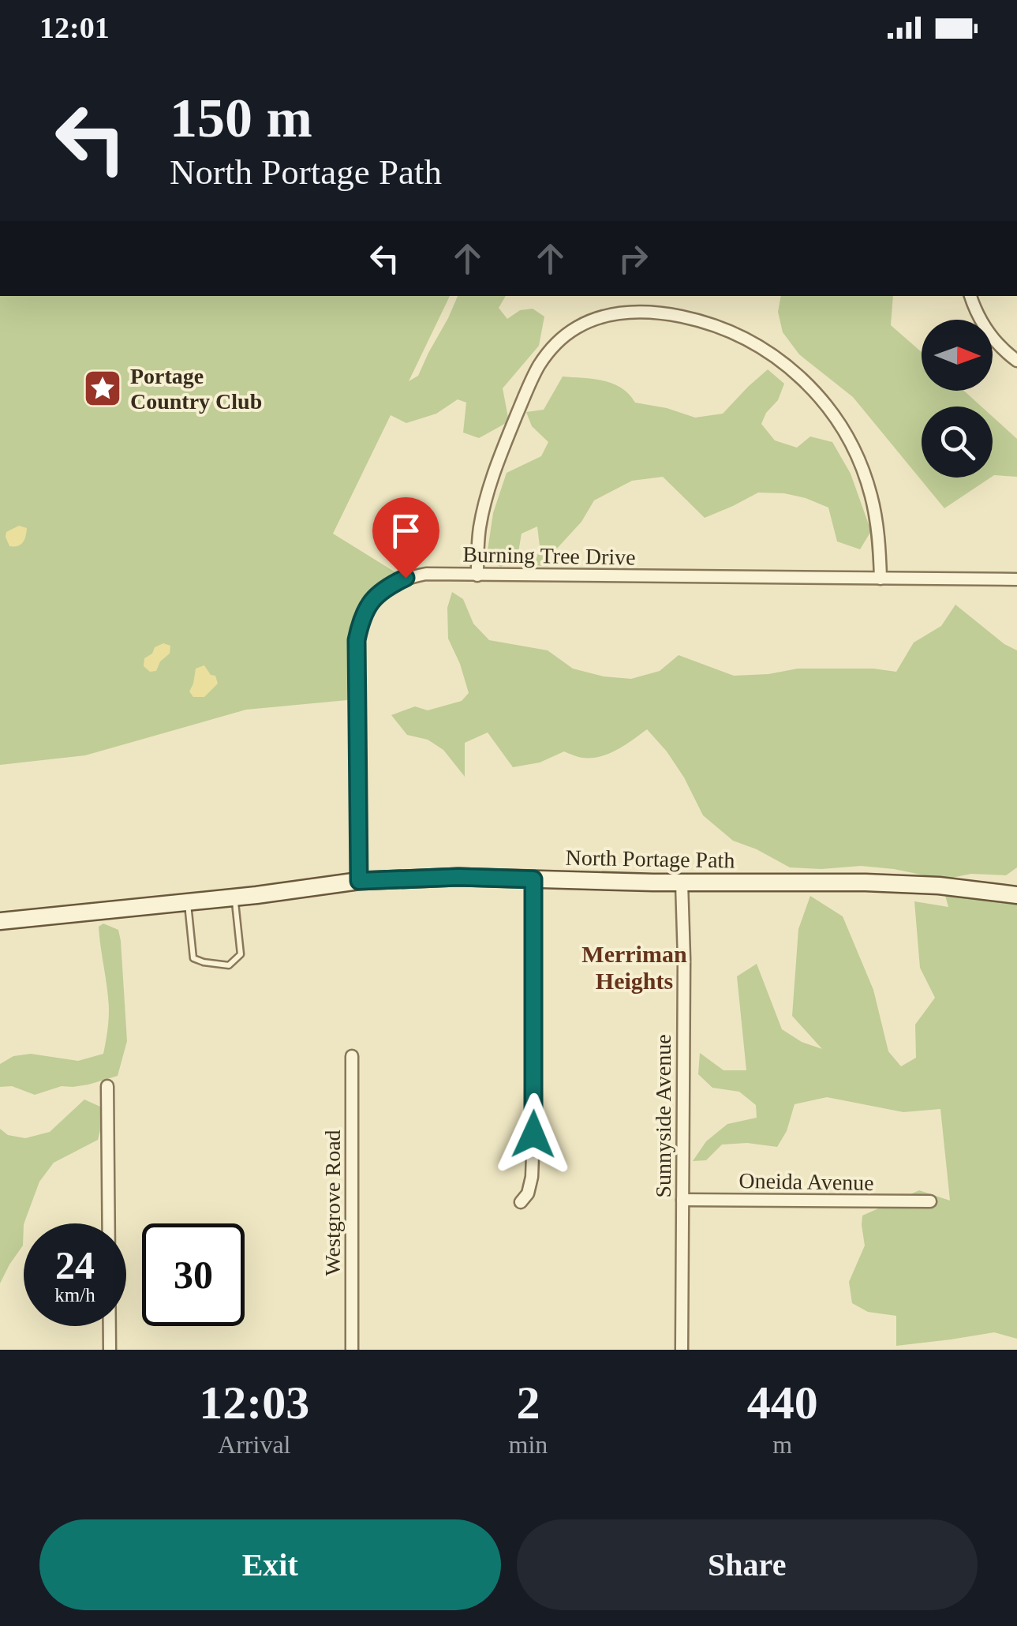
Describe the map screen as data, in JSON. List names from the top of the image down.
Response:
{
  "streets": {
    "main road": ["North Portage Path"],
    "street": [
      "Burning Tree Drive",
      "Sunnyside Avenue",
      "Oneida Avenue",
      "Westgrove Road"
    ]
  },
  "crossings": [
    ["Burning Tree Drive", "North Portage Path"],
    ["North Portage Path", "Sunnyside Avenue"],
    ["Sunnyside Avenue", "Oneida Avenue"]
  ],
  "districts": ["Merriman Heights"],
  "places": {
    "place": ["Portage Country Club"]
  },
  "north": "right",
  "page": {
    "status": "12:01",
    "turn": ["150 m", "North Portage Path"],
    "speed": "24 km/h",
    "limit": "30",
    "eta": [
      "12:03",
      "Arrival",
      "2",
      "min",
      "440",
      "m"
    ],
    "buttons": ["Exit", "Share"]
  }
}
